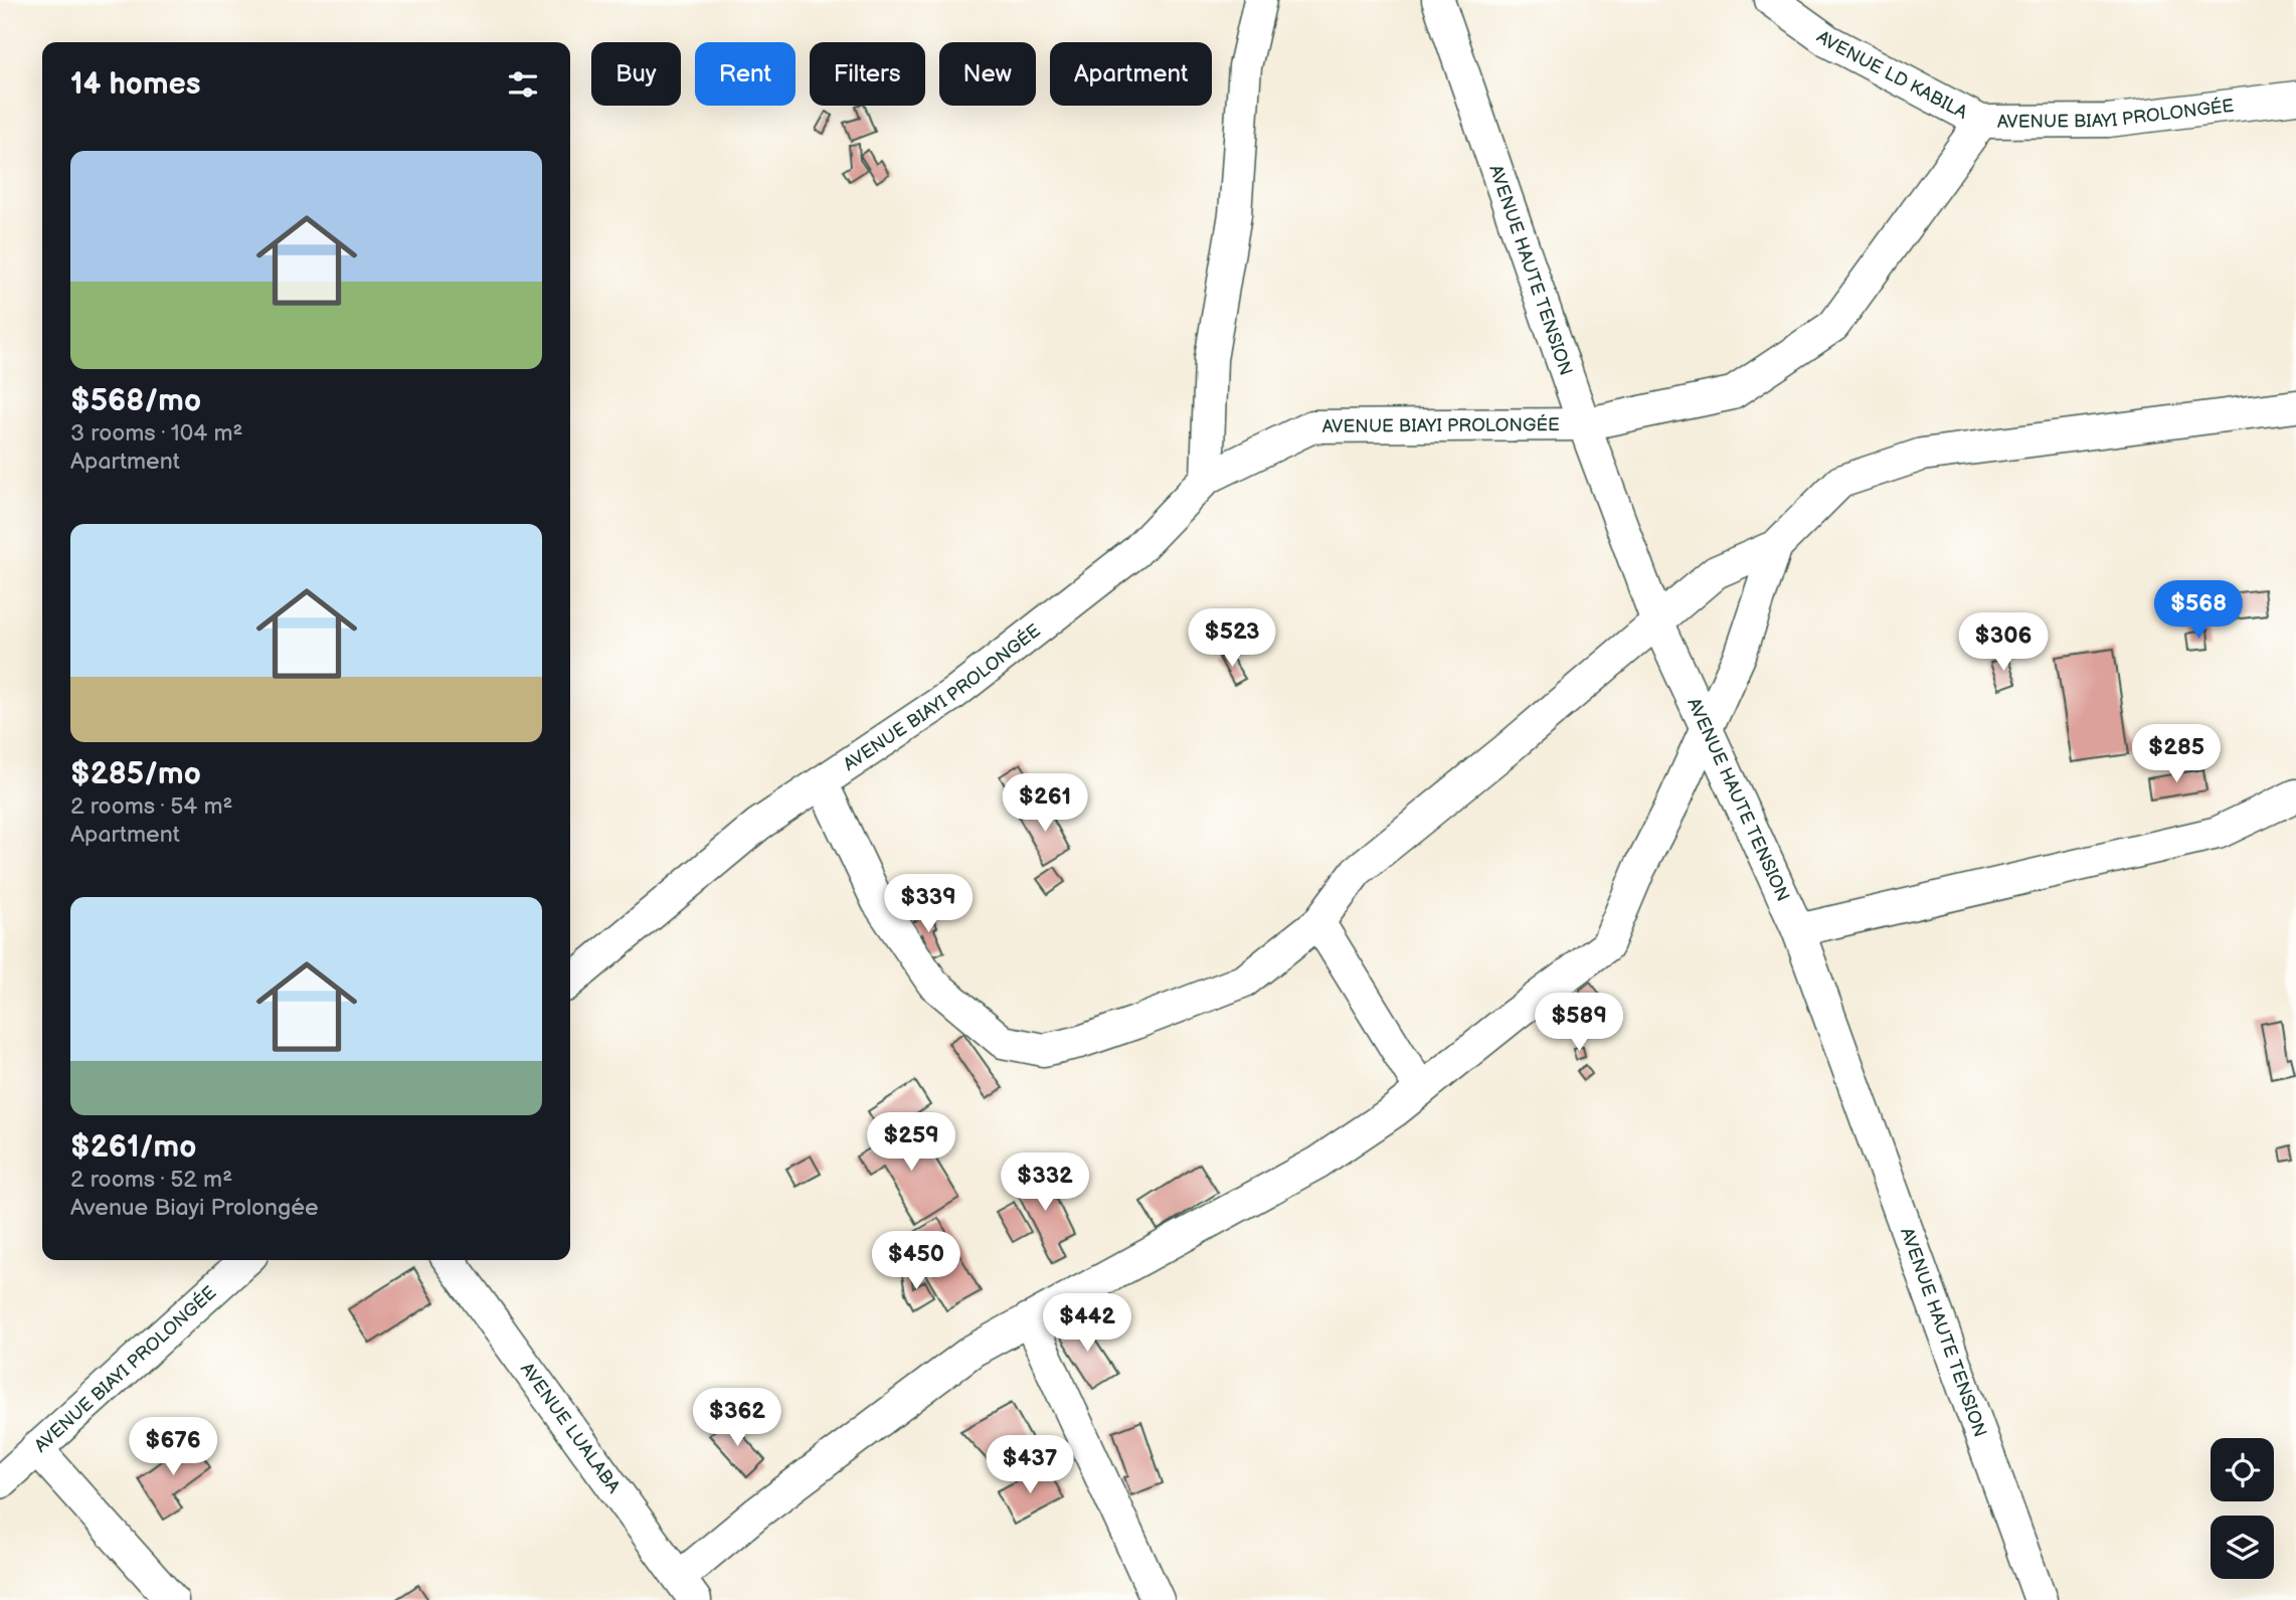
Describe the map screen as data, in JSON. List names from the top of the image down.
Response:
{
  "streets": {
    "street": [
      "AVENUE LD KABILA",
      "AVENUE BIAYI PROLONGÉE",
      "AVENUE HAUTE TENSION",
      "AVENUE LUALABA"
    ]
  },
  "crossings": [
    ["AVENUE LD KABILA", "AVENUE BIAYI PROLONGÉE"],
    ["AVENUE BIAYI PROLONGÉE", "AVENUE HAUTE TENSION"]
  ],
  "page": {
    "chip": [
      "Buy",
      "Rent",
      "Filters",
      "New",
      "Apartment"
    ],
    "heading": "14 homes",
    "list": [
      {
        "name": "$568/mo",
        "note": "3 rooms · 104 m² · Apartment"
      },
      {
        "name": "$285/mo",
        "note": "2 rooms · 54 m² · Apartment"
      },
      {
        "name": "$261/mo",
        "note": "2 rooms · 52 m² · Avenue Biayi Prolongée"
      }
    ],
    "price": [
      "$568",
      "$523",
      "$306",
      "$285",
      "$261",
      "$339",
      "$589",
      "$259",
      "$332",
      "$450",
      "$442",
      "$362",
      "$676",
      "$437"
    ]
  }
}
